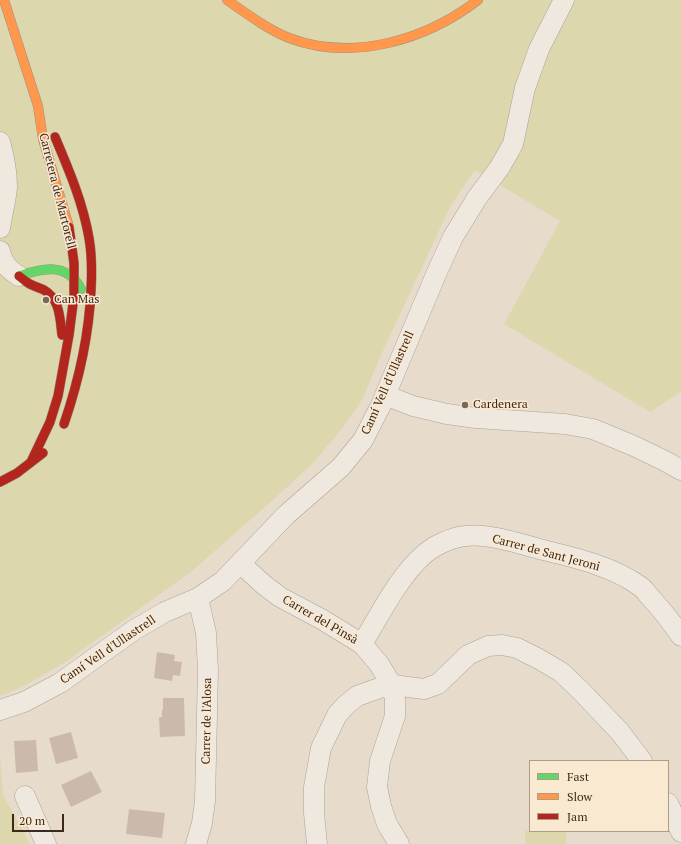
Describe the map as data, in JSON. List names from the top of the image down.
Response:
{
  "streets": {
    "main road": ["Carretera de Martorell"],
    "street": [
      "Camí Vell d'Ullastrell",
      "Carrer de Sant Jeroni",
      "Carrer del Pinsà",
      "Carrer de l'Alosa"
    ]
  },
  "crossings": [
    ["Camí Vell d'Ullastrell", "Carrer del Pinsà"],
    ["Camí Vell d'Ullastrell", "Carrer de l'Alosa"],
    ["Carrer de Sant Jeroni", "Carrer del Pinsà"]
  ],
  "places": ["Can Mas", "Cardenera"],
  "legend": ["Fast", "Slow", "Jam"],
  "scale_bar": "20 m"
}
